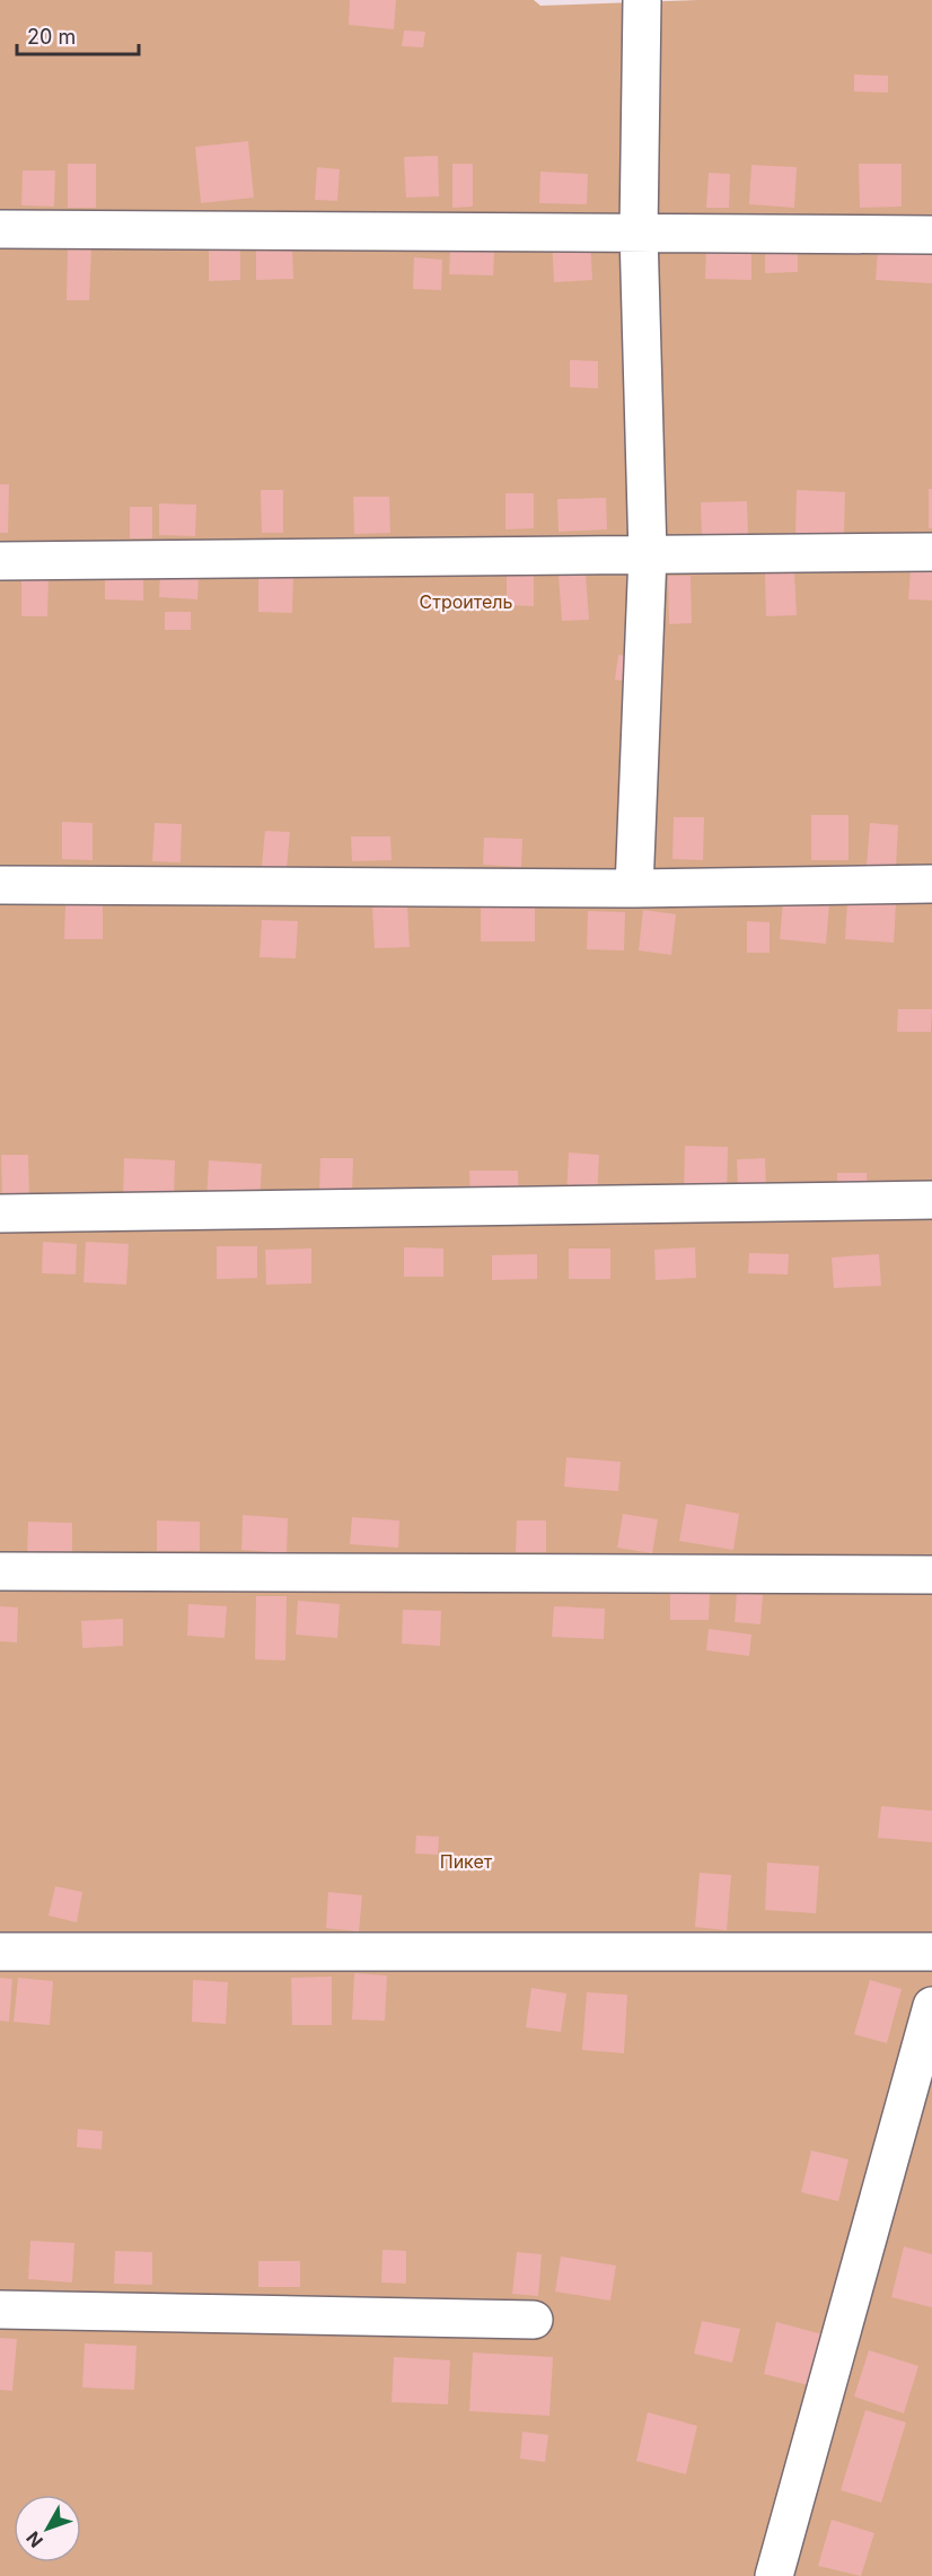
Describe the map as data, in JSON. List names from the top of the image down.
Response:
{
  "parks": ["Строитель", "Пикет"],
  "scale_bar": "20 m",
  "north": "bottom left"
}
